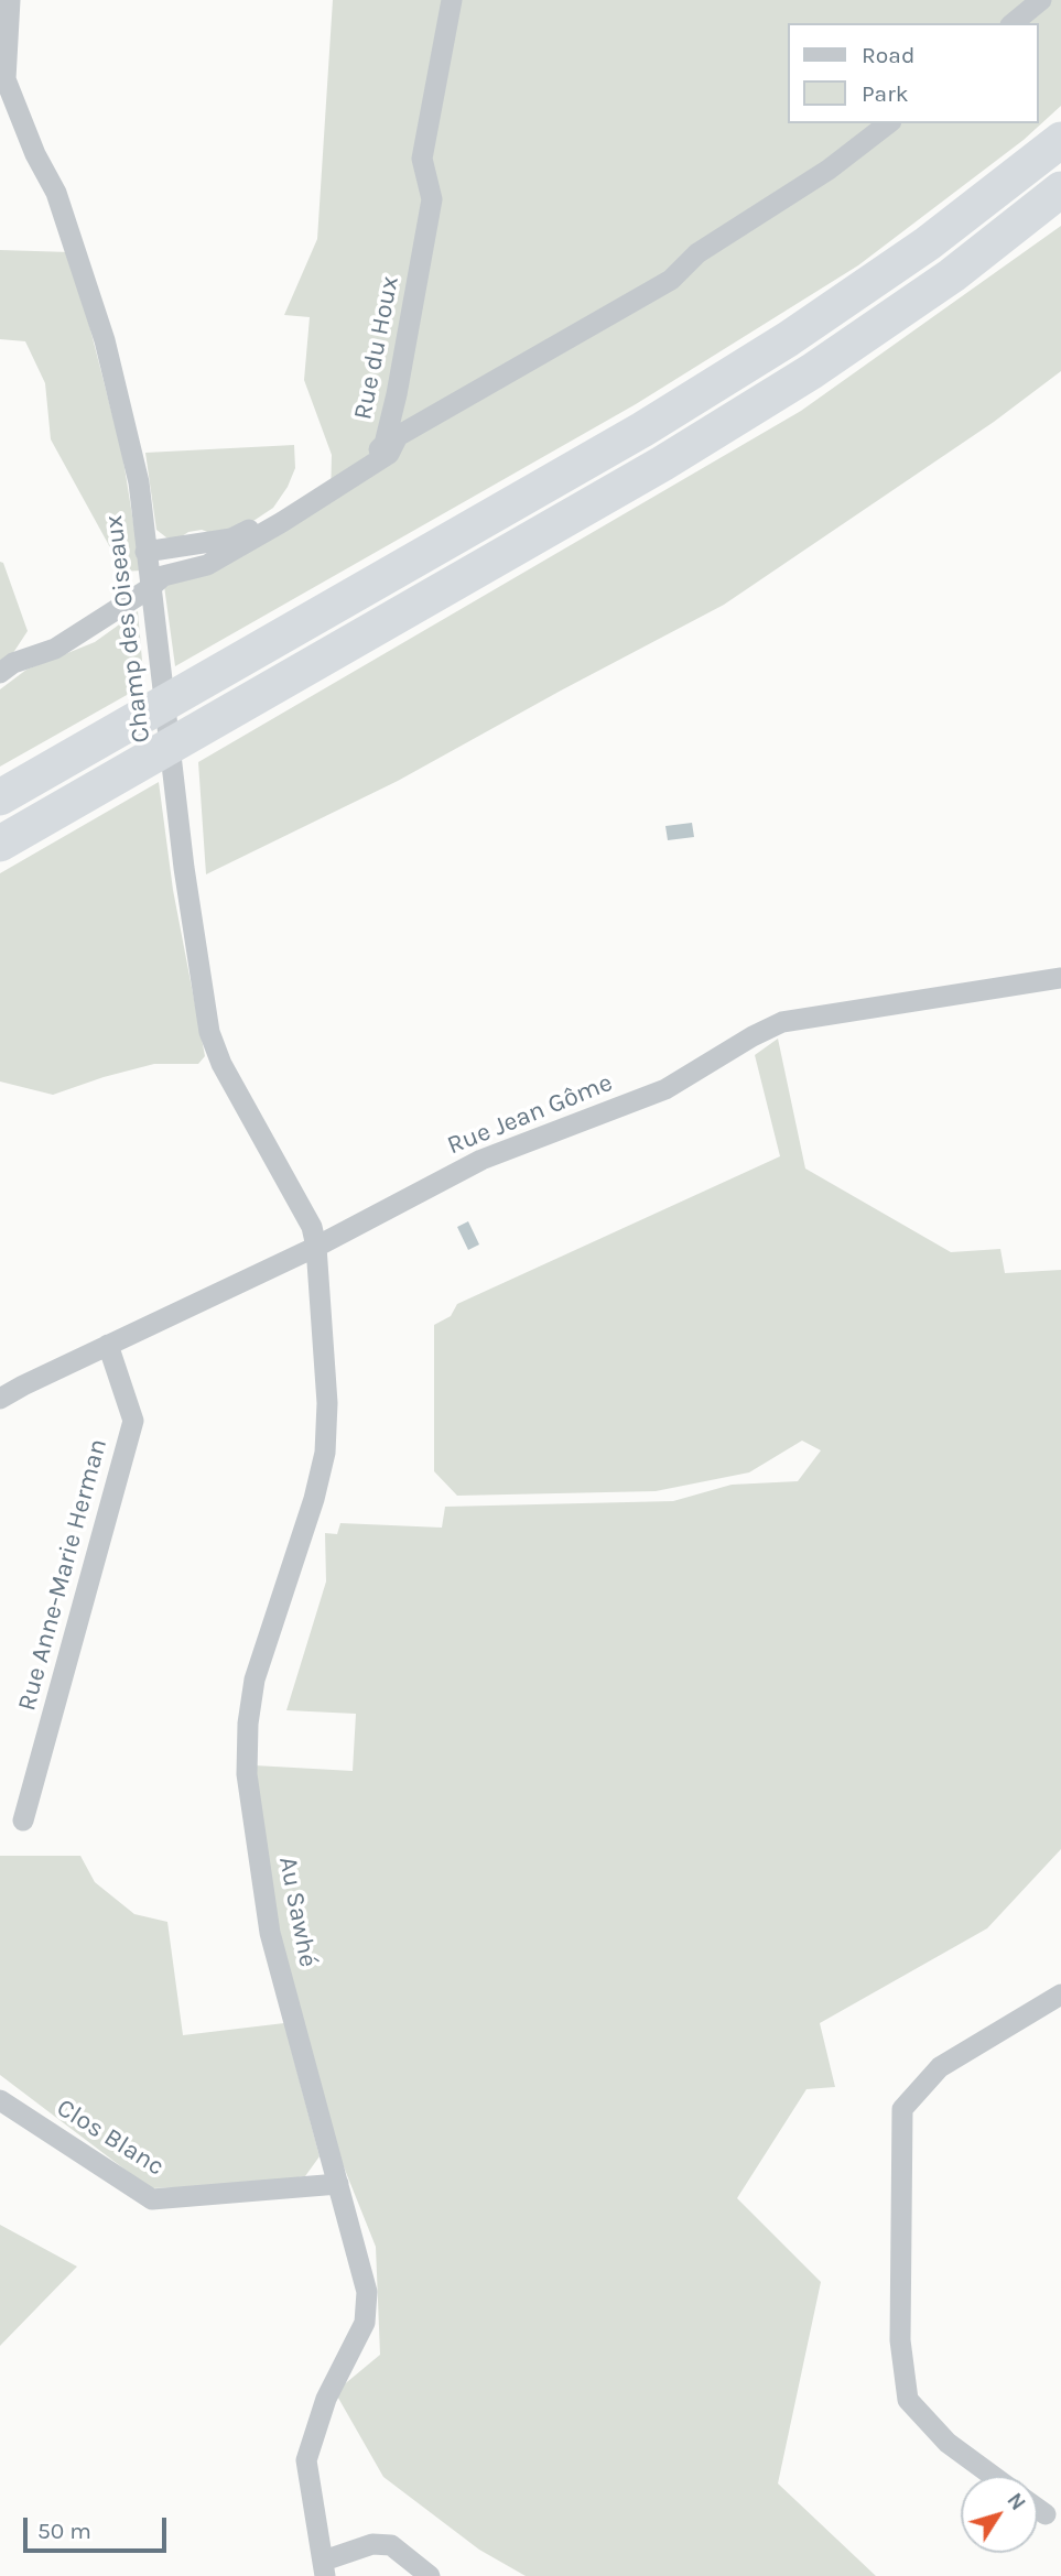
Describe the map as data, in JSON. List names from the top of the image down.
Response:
{
  "streets": {
    "street": [
      "Rue du Houx",
      "Champ des Oiseaux",
      "Rue Jean Gôme",
      "Rue Anne-Marie Herman",
      "Au Sawhé",
      "Clos Blanc"
    ]
  },
  "crossings": [
    ["Rue du Houx", "Champ des Oiseaux"],
    ["Champ des Oiseaux", "Rue Jean Gôme"],
    ["Champ des Oiseaux", "Au Sawhé"],
    ["Rue Jean Gôme", "Rue Anne-Marie Herman"],
    ["Rue Jean Gôme", "Au Sawhé"],
    ["Au Sawhé", "Clos Blanc"]
  ],
  "legend": ["Road", "Park"],
  "scale_bar": "50 m",
  "north": "top right"
}
